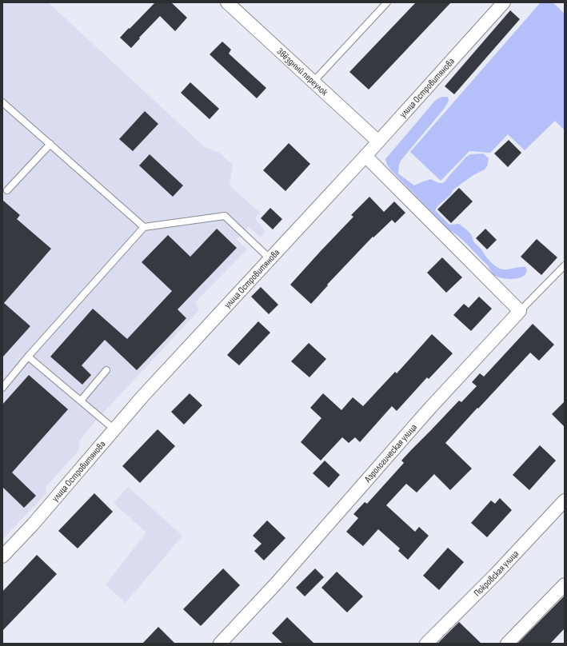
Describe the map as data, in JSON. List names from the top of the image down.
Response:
{
  "streets": {
    "street": [
      "Звёздный переулок",
      "улица Островитянова",
      "Аэрологическая улица",
      "Покровская улица"
    ]
  },
  "crossings": [
    ["Звёздный переулок", "улица Островитянова"]
  ]
}
